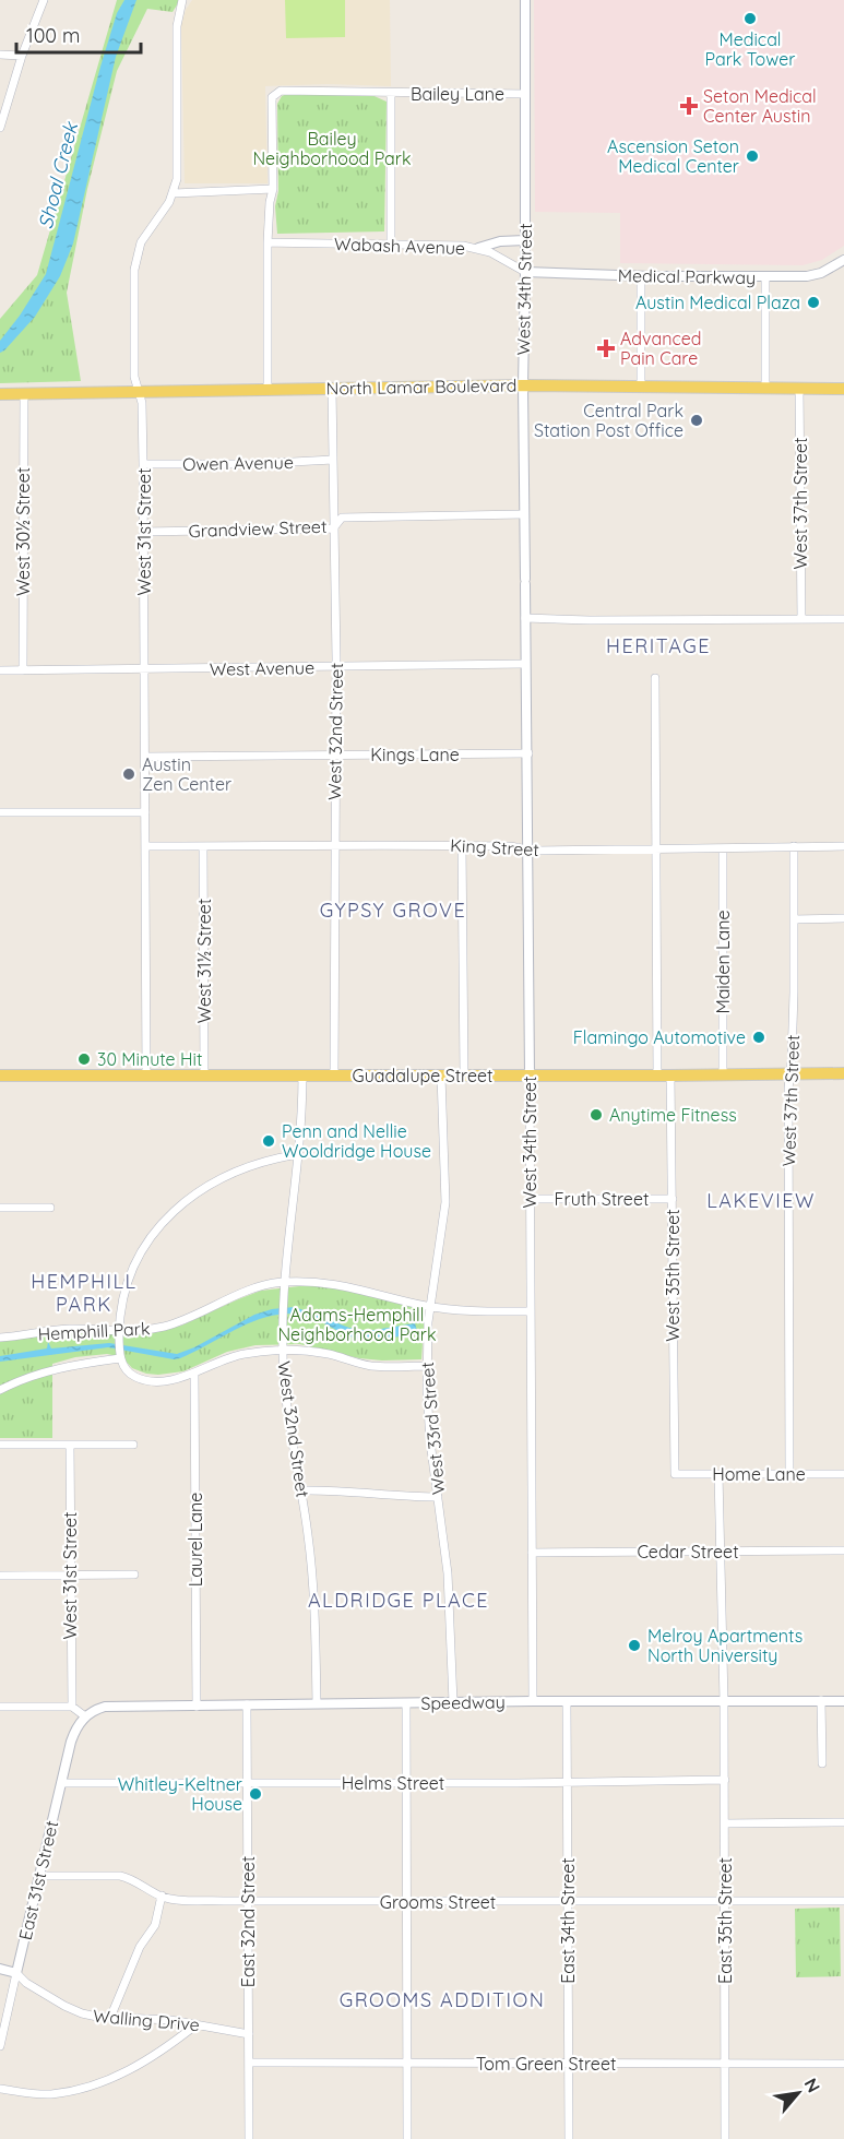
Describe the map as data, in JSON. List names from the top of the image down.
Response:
{
  "streets": {
    "main road": ["North Lamar Boulevard", "Guadalupe Street"],
    "street": [
      "Bailey Lane",
      "Wabash Avenue",
      "Medical Parkway",
      "West 34th Street",
      "Owen Avenue",
      "West 37th Street",
      "Grandview Street",
      "West 30½ Street",
      "West 31st Street",
      "West Avenue",
      "West 32nd Street",
      "Kings Lane",
      "King Street",
      "West 31½ Street",
      "Maiden Lane",
      "Fruth Street",
      "West 35th Street",
      "Hemphill Park",
      "West 33rd Street",
      "Home Lane",
      "Laurel Lane",
      "Cedar Street",
      "Speedway",
      "Helms Street",
      "East 31st Street",
      "Grooms Street",
      "East 34th Street",
      "East 35th Street",
      "East 32nd Street",
      "Walling Drive",
      "Tom Green Street"
    ]
  },
  "crossings": [
    ["Bailey Lane", "West 34th Street"],
    ["Wabash Avenue", "Medical Parkway"],
    ["Wabash Avenue", "West 34th Street"],
    ["Medical Parkway", "West 34th Street"],
    ["West 34th Street", "North Lamar Boulevard"],
    ["West 34th Street", "Grandview Street"],
    ["West 34th Street", "West Avenue"],
    ["West 34th Street", "Kings Lane"],
    ["West 34th Street", "King Street"],
    ["West 34th Street", "Guadalupe Street"],
    ["West 34th Street", "Fruth Street"],
    ["West 34th Street", "Hemphill Park"],
    ["West 34th Street", "Cedar Street"],
    ["West 34th Street", "Speedway"],
    ["North Lamar Boulevard", "West 37th Street"],
    ["North Lamar Boulevard", "West 30½ Street"],
    ["North Lamar Boulevard", "West 31st Street"],
    ["North Lamar Boulevard", "West 32nd Street"],
    ["Owen Avenue", "West 31st Street"],
    ["Owen Avenue", "West 32nd Street"],
    ["West 37th Street", "King Street"],
    ["West 37th Street", "Guadalupe Street"],
    ["West 37th Street", "Home Lane"],
    ["Grandview Street", "West 31st Street"],
    ["Grandview Street", "West 32nd Street"],
    ["West 30½ Street", "West Avenue"],
    ["West 31st Street", "West Avenue"],
    ["West 31st Street", "Kings Lane"],
    ["West 31st Street", "King Street"],
    ["West 31st Street", "Guadalupe Street"],
    ["West Avenue", "West 32nd Street"],
    ["West 32nd Street", "Kings Lane"],
    ["West 32nd Street", "King Street"],
    ["West 32nd Street", "Guadalupe Street"],
    ["West 32nd Street", "Hemphill Park"],
    ["West 32nd Street", "Speedway"],
    ["King Street", "West 31½ Street"],
    ["King Street", "Maiden Lane"],
    ["West 31½ Street", "Guadalupe Street"],
    ["Maiden Lane", "Guadalupe Street"],
    ["Guadalupe Street", "West 35th Street"],
    ["Guadalupe Street", "West 33rd Street"],
    ["Fruth Street", "West 35th Street"],
    ["West 35th Street", "Home Lane"],
    ["Hemphill Park", "West 33rd Street"],
    ["Hemphill Park", "Laurel Lane"],
    ["West 33rd Street", "Speedway"],
    ["Laurel Lane", "Speedway"],
    ["Speedway", "East 31st Street"],
    ["Speedway", "East 34th Street"],
    ["Speedway", "East 35th Street"],
    ["Speedway", "East 32nd Street"],
    ["Helms Street", "East 31st Street"],
    ["Helms Street", "East 34th Street"],
    ["Helms Street", "East 35th Street"],
    ["Helms Street", "East 32nd Street"],
    ["East 31st Street", "Grooms Street"],
    ["East 31st Street", "Walling Drive"],
    ["Grooms Street", "East 34th Street"],
    ["Grooms Street", "East 35th Street"],
    ["Grooms Street", "East 32nd Street"],
    ["East 34th Street", "Tom Green Street"],
    ["East 35th Street", "Tom Green Street"],
    ["East 32nd Street", "Walling Drive"],
    ["East 32nd Street", "Tom Green Street"]
  ],
  "districts": [
    "HERITAGE",
    "GYPSY GROVE",
    "LAKEVIEW",
    "HEMPHILL PARK",
    "ALDRIDGE PLACE",
    "GROOMS ADDITION"
  ],
  "water": ["Shoal Creek"],
  "parks": ["Bailey Neighborhood Park", "Adams-Hemphill Neighborhood Park"],
  "places": {
    "other": [
      "Medical Park Tower",
      "Ascension Seton Medical Center",
      "Austin Medical Plaza",
      "Central Park Station Post Office",
      "Austin Zen Center",
      "Flamingo Automotive",
      "30 Minute Hit",
      "Anytime Fitness",
      "Penn and Nellie Wooldridge House",
      "Melroy Apartments North University",
      "Whitley-Keltner House"
    ],
    "health": ["Seton Medical Center Austin", "Advanced Pain Care"]
  },
  "scale_bar": "100 m",
  "north": "top right"
}
